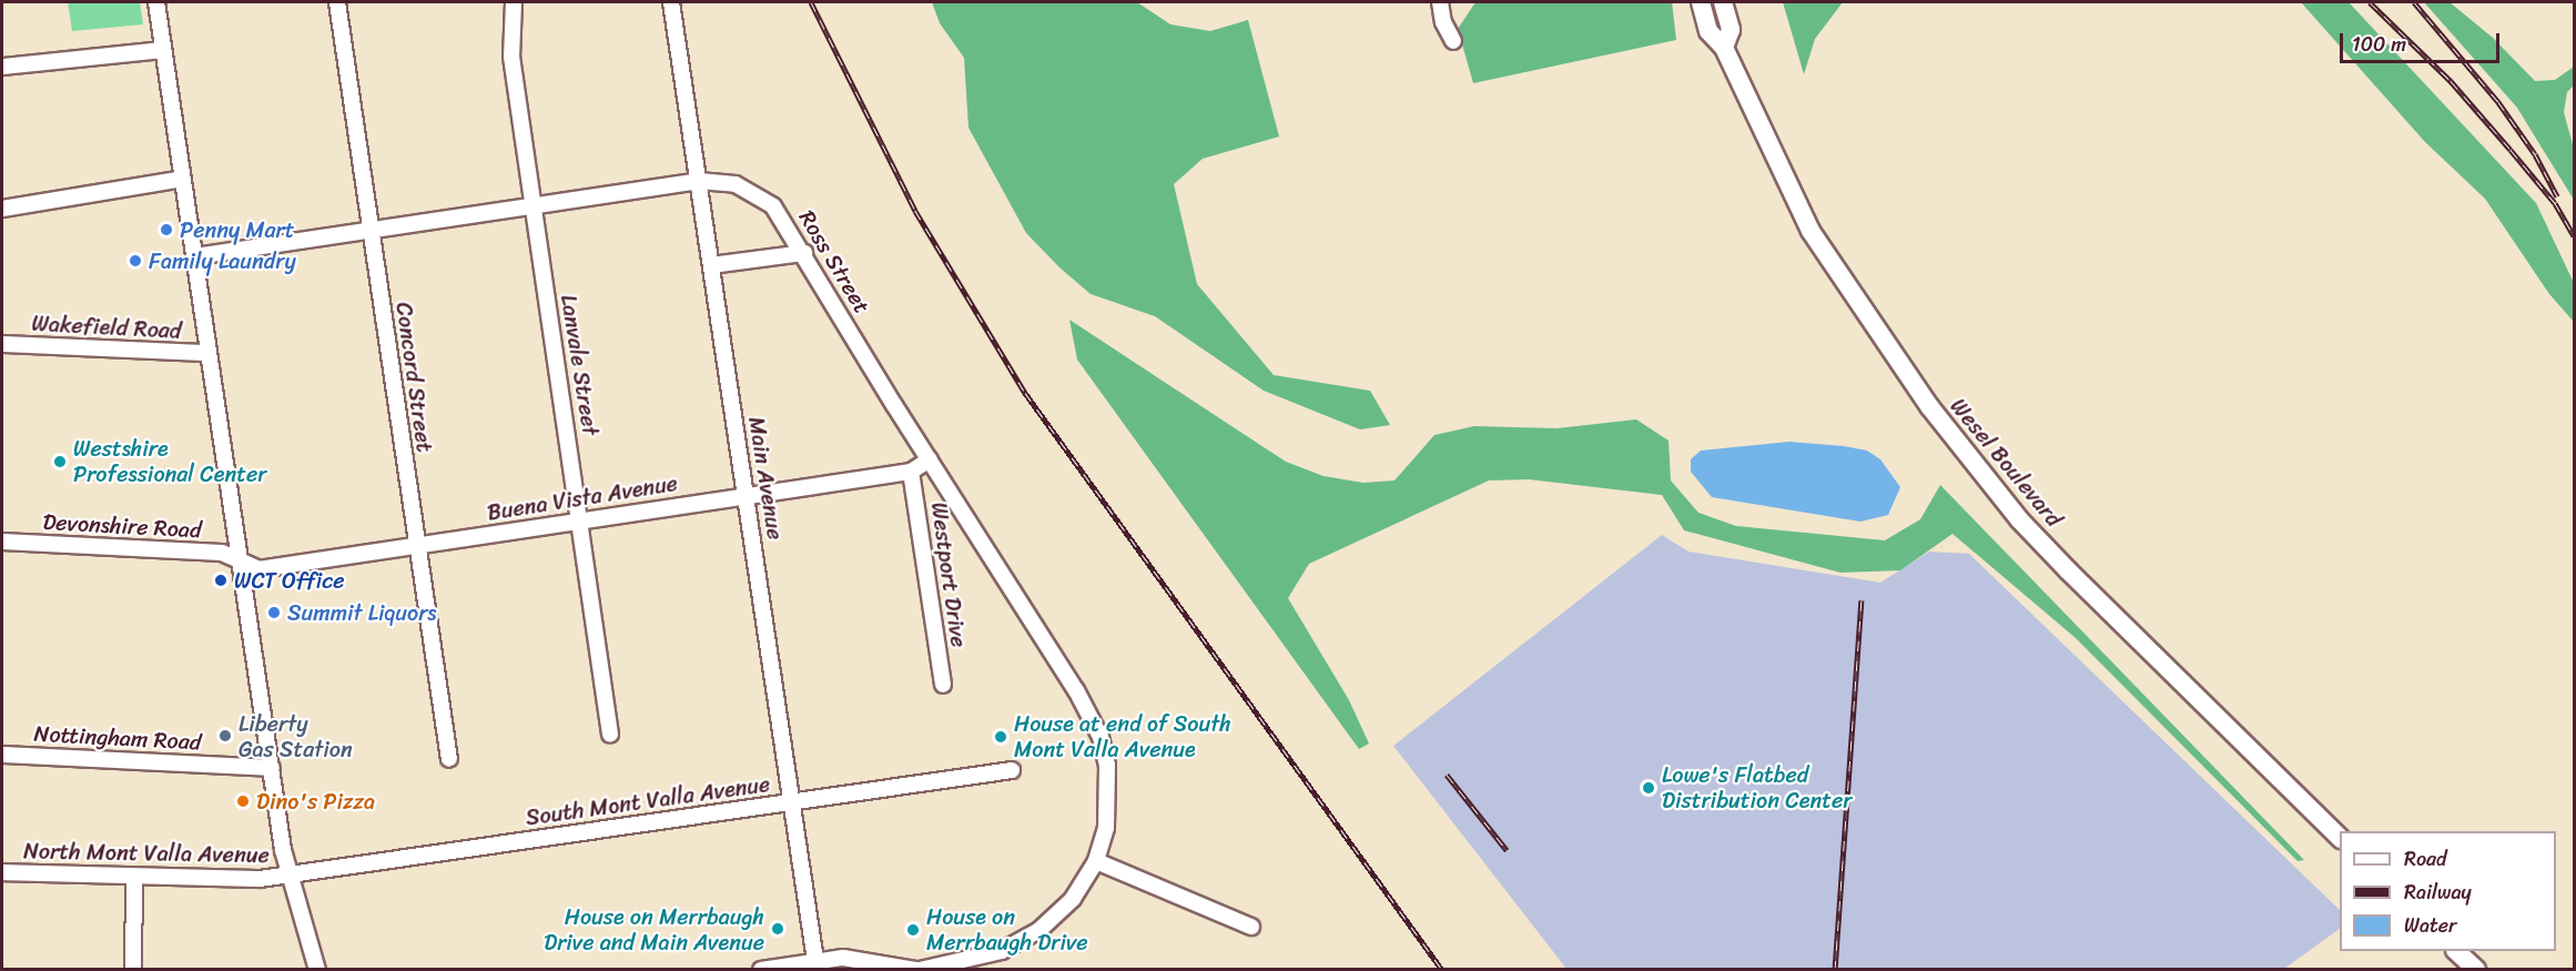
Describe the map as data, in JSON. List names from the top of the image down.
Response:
{
  "streets": {
    "main road": ["Wesel Boulevard"],
    "street": [
      "Ross Street",
      "Wakefield Road",
      "Lanvale Street",
      "Concord Street",
      "Main Avenue",
      "Buena Vista Avenue",
      "Devonshire Road",
      "Westport Drive",
      "Nottingham Road",
      "South Mont Valla Avenue",
      "North Mont Valla Avenue"
    ]
  },
  "crossings": [
    ["Ross Street", "Lanvale Street"],
    ["Ross Street", "Concord Street"],
    ["Ross Street", "Main Avenue"],
    ["Ross Street", "Buena Vista Avenue"],
    ["Lanvale Street", "Buena Vista Avenue"],
    ["Concord Street", "Buena Vista Avenue"],
    ["Main Avenue", "Buena Vista Avenue"],
    ["Main Avenue", "South Mont Valla Avenue"],
    ["Buena Vista Avenue", "Devonshire Road"],
    ["Buena Vista Avenue", "Westport Drive"],
    ["South Mont Valla Avenue", "North Mont Valla Avenue"]
  ],
  "places": [
    "Penny Mart",
    "Family Laundry",
    "Westshire Professional Center",
    "WCT Office",
    "Summit Liquors",
    "Liberty Gas Station",
    "House at end of South Mont Valla Avenue",
    "Lowe's Flatbed Distribution Center",
    "Dino's Pizza",
    "House on Merrbaugh Drive and Main Avenue",
    "House on Merrbaugh Drive"
  ],
  "legend": ["Road", "Railway", "Water"],
  "scale_bar": "100 m"
}
